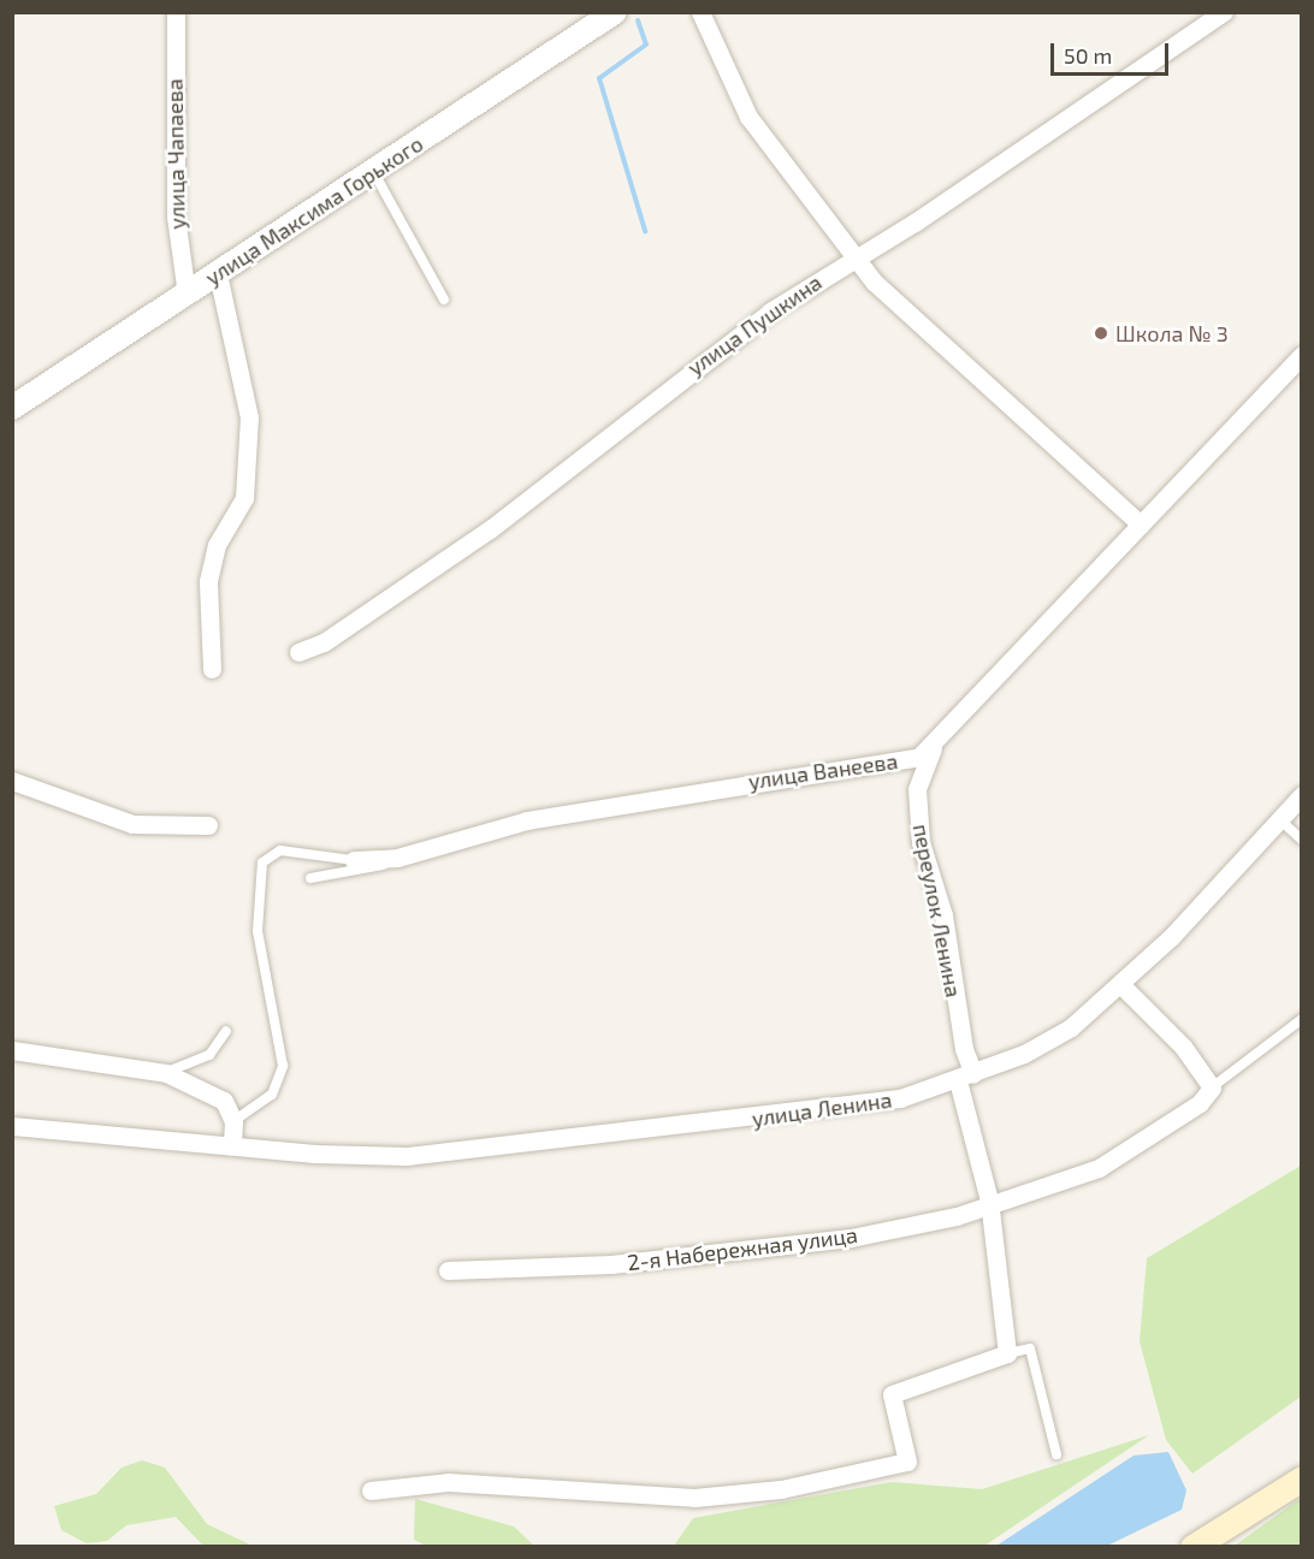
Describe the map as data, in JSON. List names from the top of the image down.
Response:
{
  "streets": {
    "street": [
      "улица Чапаева",
      "улица Максима Горького",
      "улица Пушкина",
      "улица Ванеева",
      "переулок Ленина",
      "улица Ленина",
      "2-я Набережная улица"
    ]
  },
  "crossings": [
    ["улица Чапаева", "улица Максима Горького"],
    ["улица Ванеева", "переулок Ленина"],
    ["переулок Ленина", "улица Ленина"],
    ["переулок Ленина", "2-я Набережная улица"]
  ],
  "places": ["Школа № 3"],
  "scale_bar": "50 m"
}
